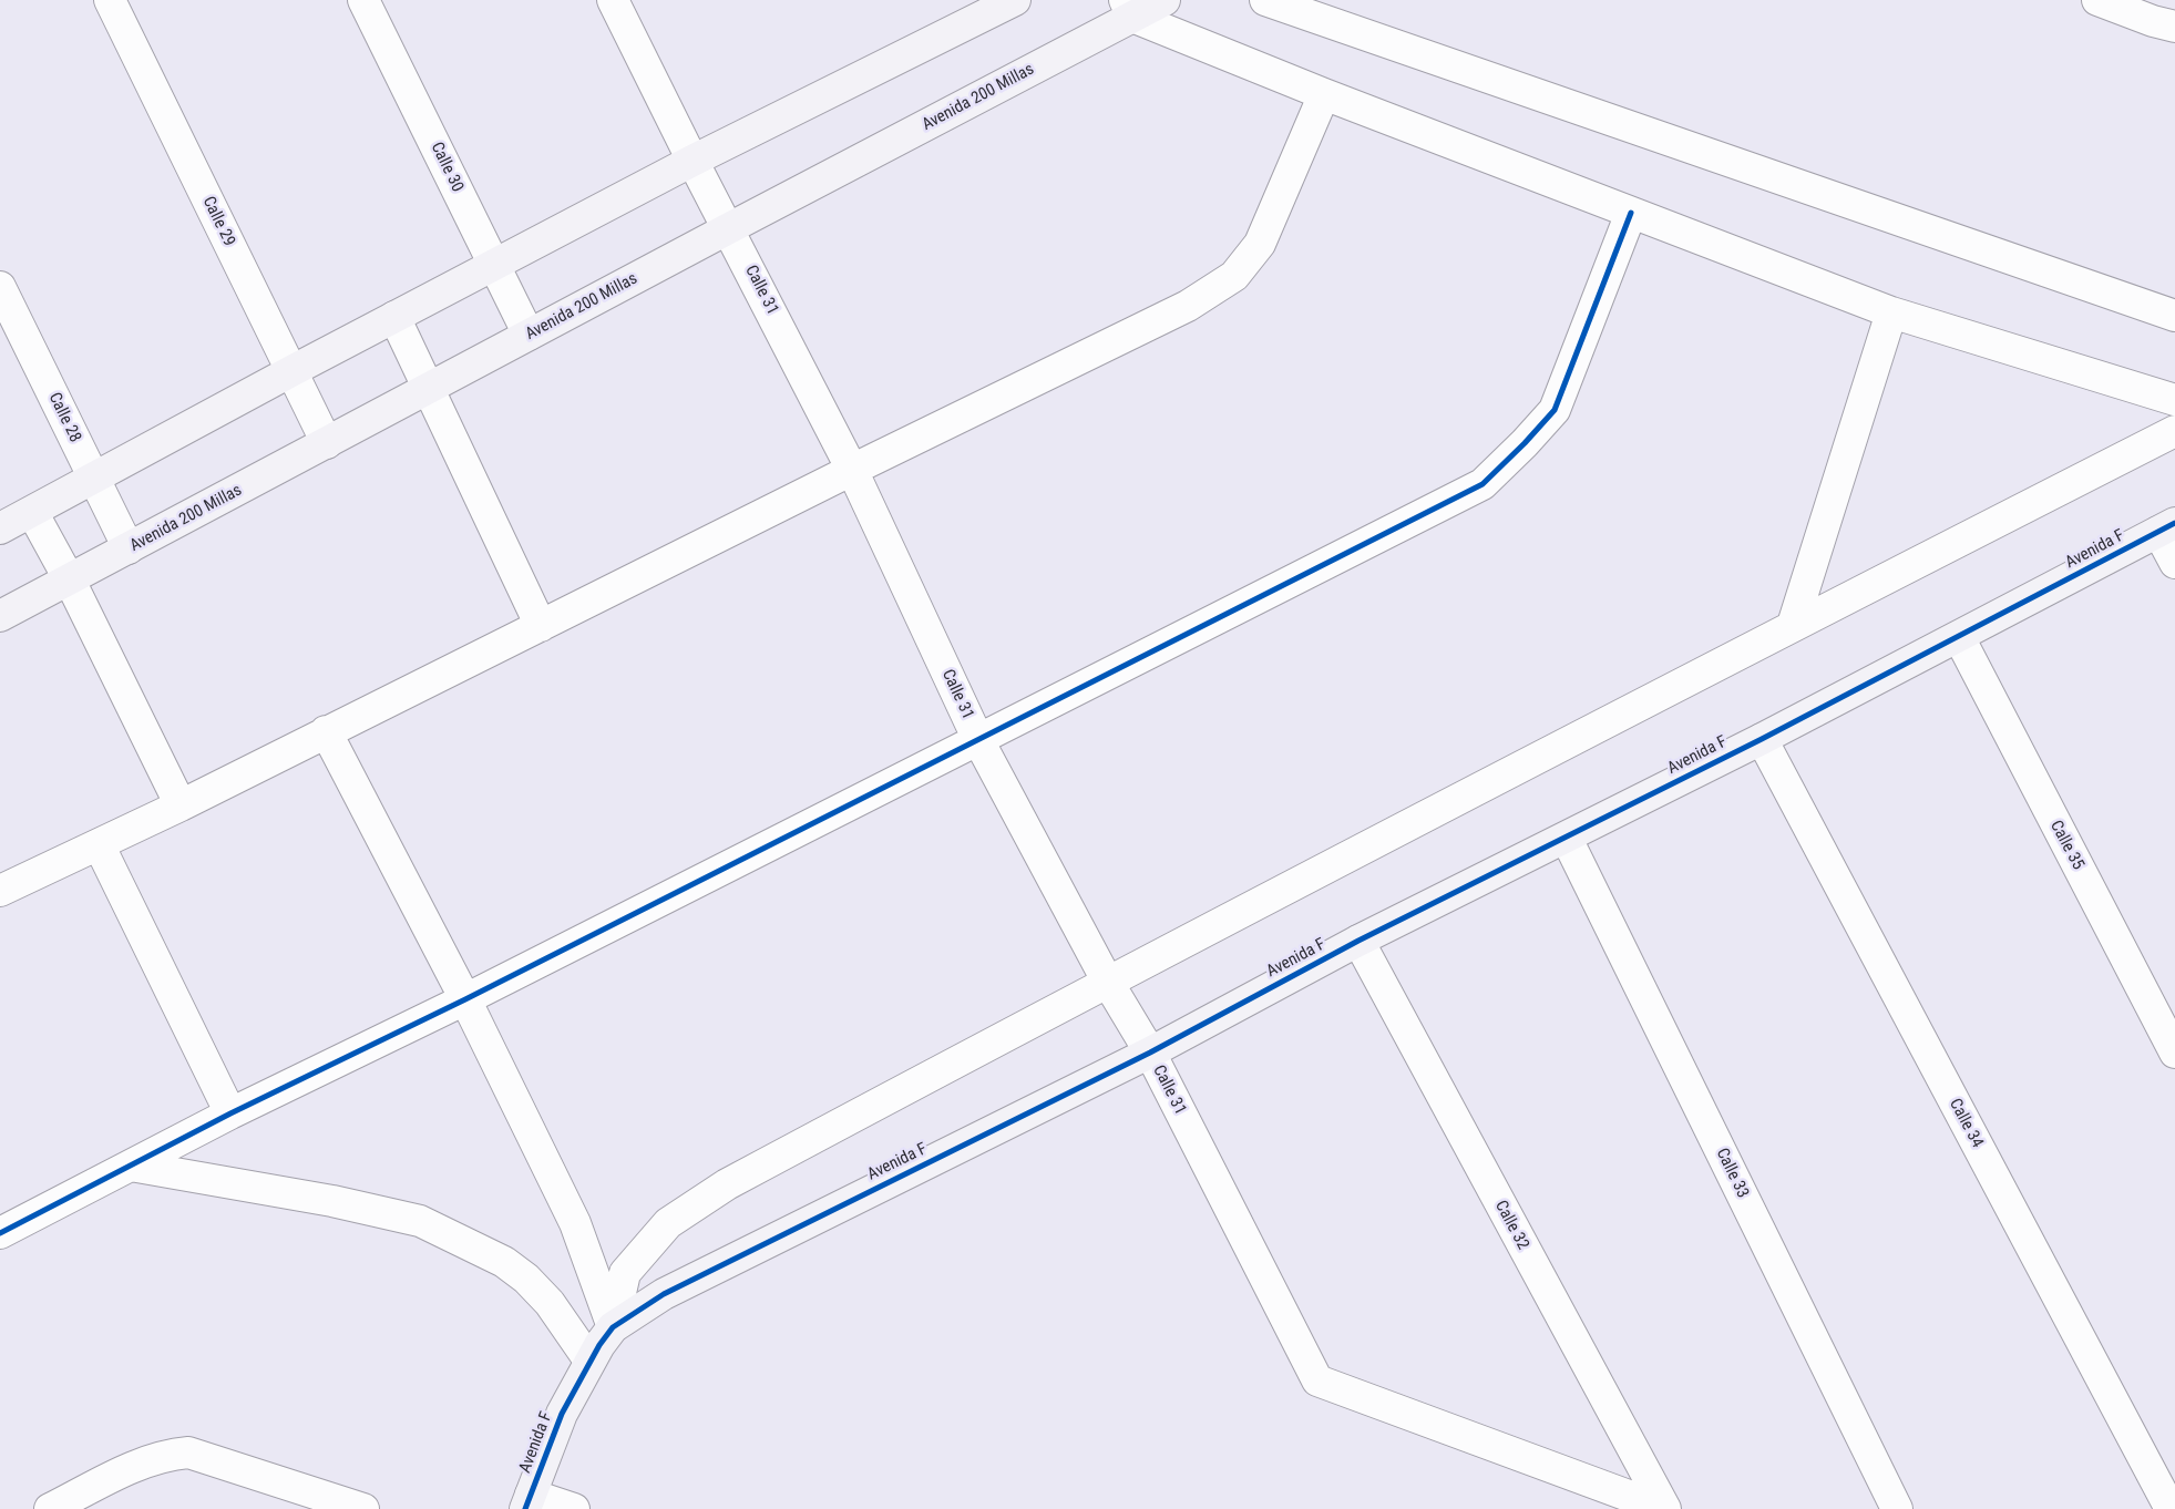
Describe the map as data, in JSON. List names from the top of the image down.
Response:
{
  "streets": {
    "main road": ["Avenida 200 Millas", "Avenida F"],
    "street": [
      "Calle 30",
      "Calle 29",
      "Calle 31",
      "Calle 28",
      "Calle 35",
      "Calle 34",
      "Calle 33",
      "Calle 32"
    ]
  },
  "crossings": [
    ["Avenida 200 Millas", "Calle 30"],
    ["Avenida 200 Millas", "Calle 29"],
    ["Avenida 200 Millas", "Calle 31"],
    ["Avenida 200 Millas", "Calle 28"],
    ["Calle 31", "Avenida F"],
    ["Calle 31", "Calle 32"],
    ["Avenida F", "Calle 35"],
    ["Avenida F", "Calle 34"],
    ["Avenida F", "Calle 33"],
    ["Avenida F", "Calle 32"]
  ]
}
